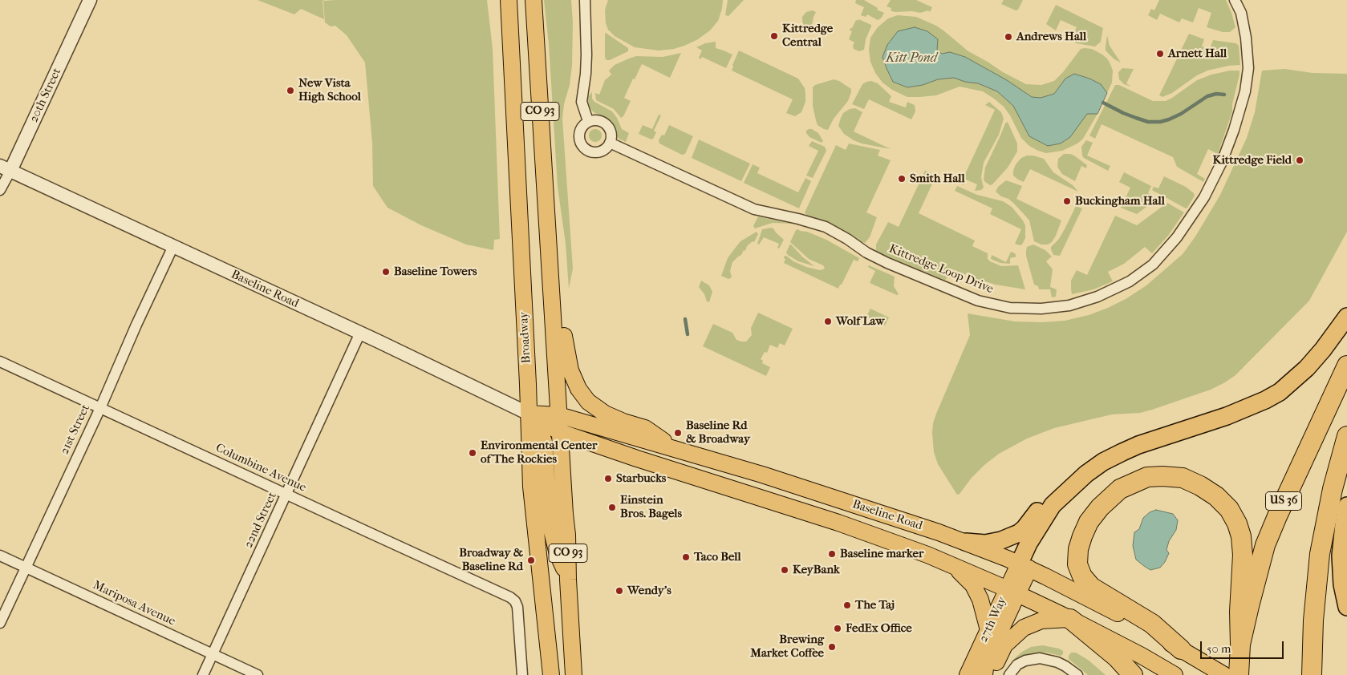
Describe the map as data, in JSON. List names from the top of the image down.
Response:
{
  "streets": {
    "highway": ["US 36"],
    "main road": [
      "CO 93",
      "Baseline Road",
      "Broadway",
      "27th Way"
    ],
    "street": [
      "20th Street",
      "Kittredge Loop Drive",
      "21st Street",
      "Columbine Avenue",
      "22nd Street",
      "Mariposa Avenue"
    ]
  },
  "crossings": [
    ["20th Street", "Baseline Road"],
    ["CO 93", "Baseline Road"],
    ["Baseline Road", "Broadway"],
    ["Baseline Road", "21st Street"],
    ["Baseline Road", "22nd Street"],
    ["Baseline Road", "27th Way"],
    ["21st Street", "Columbine Avenue"],
    ["21st Street", "Mariposa Avenue"],
    ["Columbine Avenue", "22nd Street"],
    ["22nd Street", "Mariposa Avenue"]
  ],
  "water": ["Kitt Pond"],
  "places": [
    "Kittredge Central",
    "Andrews Hall",
    "Arnett Hall",
    "New Vista High School",
    "Kittredge Field",
    "Smith Hall",
    "Buckingham Hall",
    "Baseline Towers",
    "Wolf Law",
    "Baseline Rd & Broadway",
    "Environmental Center of The Rockies",
    "Starbucks",
    "Einstein Bros. Bagels",
    "Baseline marker",
    "Taco Bell",
    "Broadway & Baseline Rd",
    "KeyBank",
    "Wendy's",
    "The Taj",
    "FedEx Office",
    "Brewing Market Coffee"
  ],
  "scale_bar": "50 m"
}
